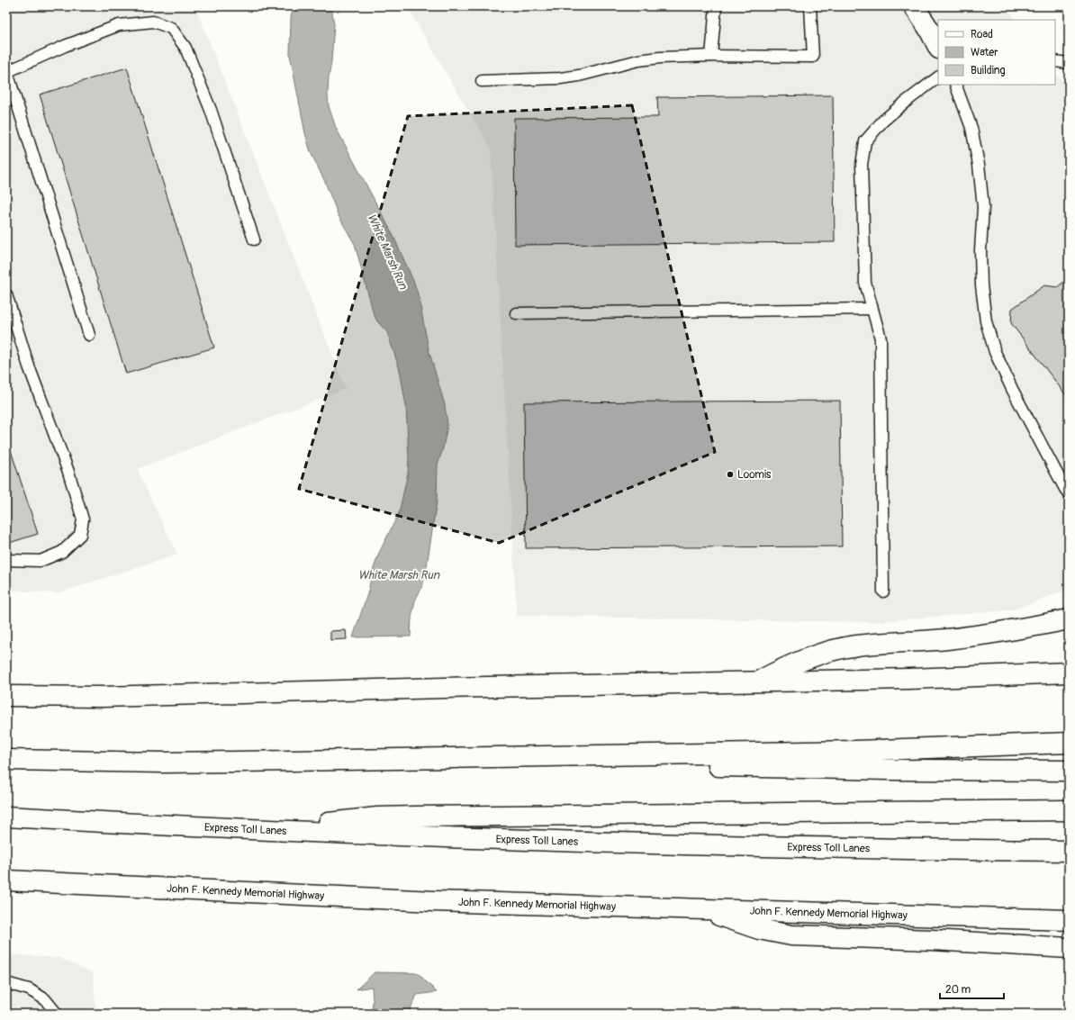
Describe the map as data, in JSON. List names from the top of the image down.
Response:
{
  "streets": {
    "main road": ["Express Toll Lanes", "John F. Kennedy Memorial Highway"]
  },
  "water": ["White Marsh Run"],
  "places": ["Loomis"],
  "legend": ["Road", "Water", "Building"],
  "scale_bar": "20 m"
}
